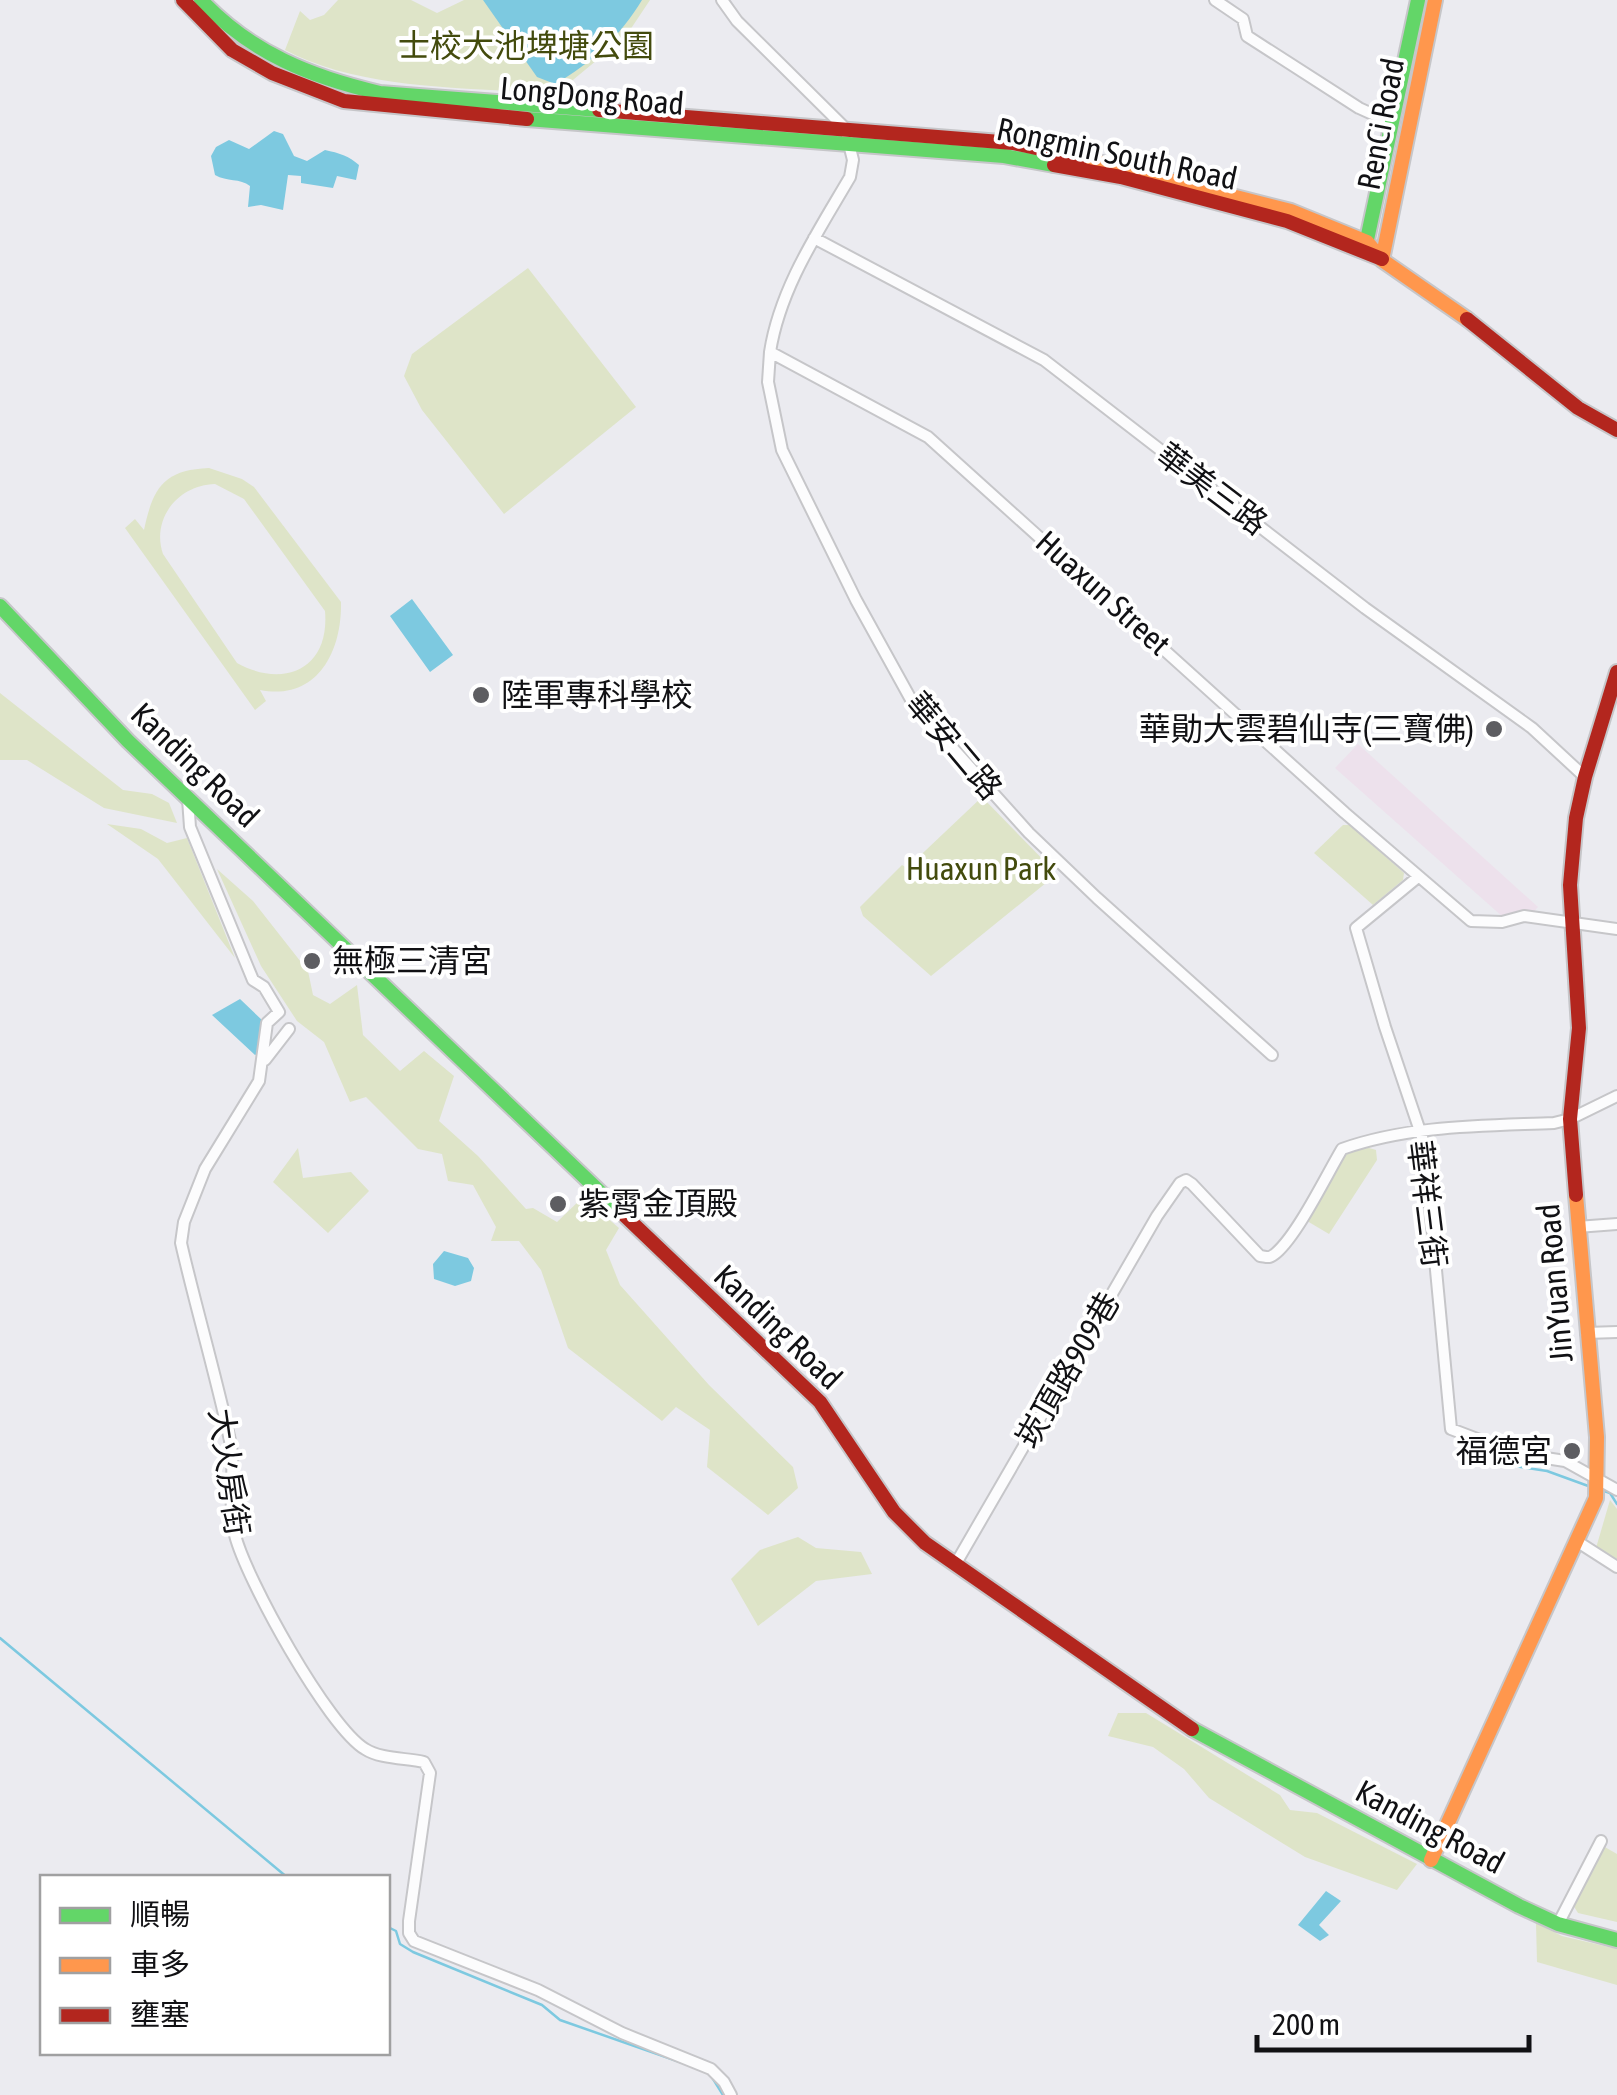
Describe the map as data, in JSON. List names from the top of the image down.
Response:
{
  "streets": {
    "street": [
      "LongDong Road",
      "RenCi Road",
      "Rongmin South Road",
      "華美三路",
      "Huaxun Street",
      "華安二路",
      "Kanding Road",
      "華祥三街",
      "JinYuan Road",
      "崁頂路909巷",
      "大火房街"
    ]
  },
  "crossings": [
    ["LongDong Road", "Rongmin South Road"],
    ["RenCi Road", "Rongmin South Road"],
    ["華美三路", "JinYuan Road"],
    ["Huaxun Street", "華安二路"],
    ["Huaxun Street", "華祥三街"],
    ["Huaxun Street", "JinYuan Road"],
    ["Kanding Road", "JinYuan Road"],
    ["Kanding Road", "崁頂路909巷"],
    ["Kanding Road", "大火房街"],
    ["華祥三街", "JinYuan Road"],
    ["華祥三街", "崁頂路909巷"]
  ],
  "parks": ["士校大池埤塘公園", "Huaxun Park"],
  "places": [
    "陸軍專科學校",
    "華勛大雲碧仙寺(三寶佛)",
    "無極三清宮",
    "紫霄金頂殿",
    "福德宮"
  ],
  "legend": ["順暢", "車多", "壅塞"],
  "scale_bar": "200 m"
}
